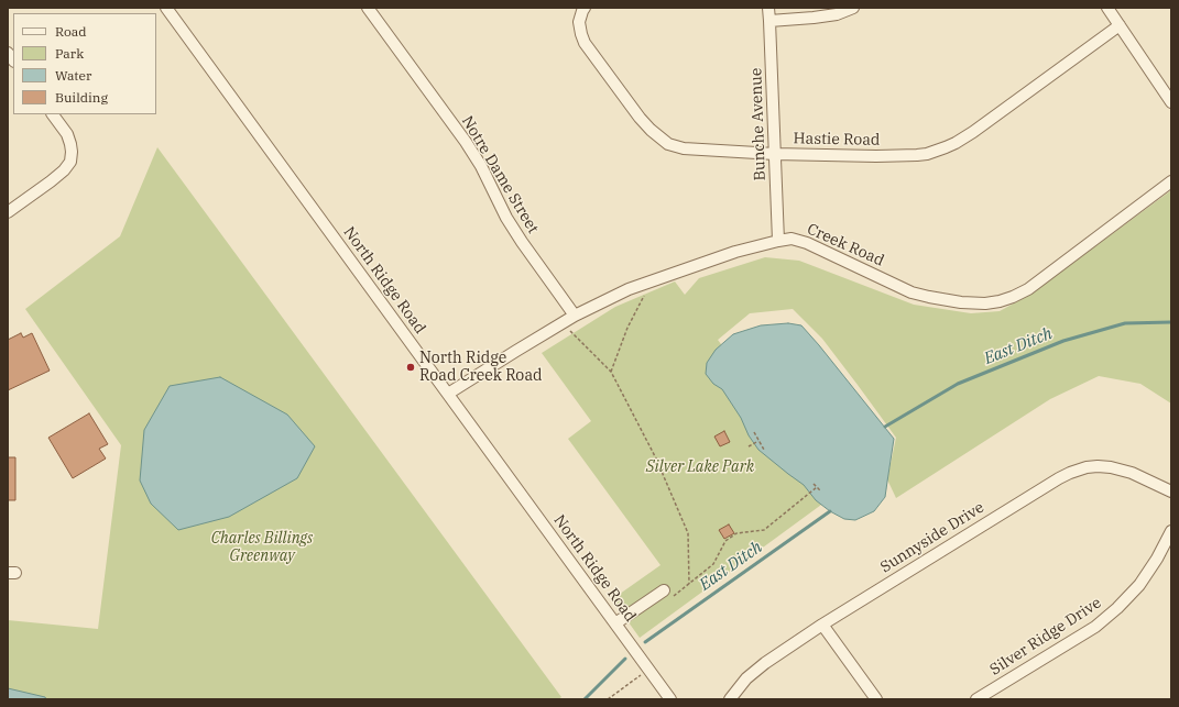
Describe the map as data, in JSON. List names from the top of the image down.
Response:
{
  "streets": {
    "street": [
      "Bunche Avenue",
      "Hastie Road",
      "Notre Dame Street",
      "Creek Road",
      "North Ridge Road",
      "Sunnyside Drive",
      "Silver Ridge Drive"
    ]
  },
  "crossings": [
    ["Bunche Avenue", "Hastie Road"],
    ["Bunche Avenue", "Creek Road"],
    ["Notre Dame Street", "Creek Road"],
    ["Creek Road", "North Ridge Road"]
  ],
  "water": ["East Ditch"],
  "parks": ["Silver Lake Park", "Charles Billings Greenway"],
  "places": ["North Ridge Road Creek Road"],
  "legend": [
    "Road",
    "Park",
    "Water",
    "Building"
  ]
}
